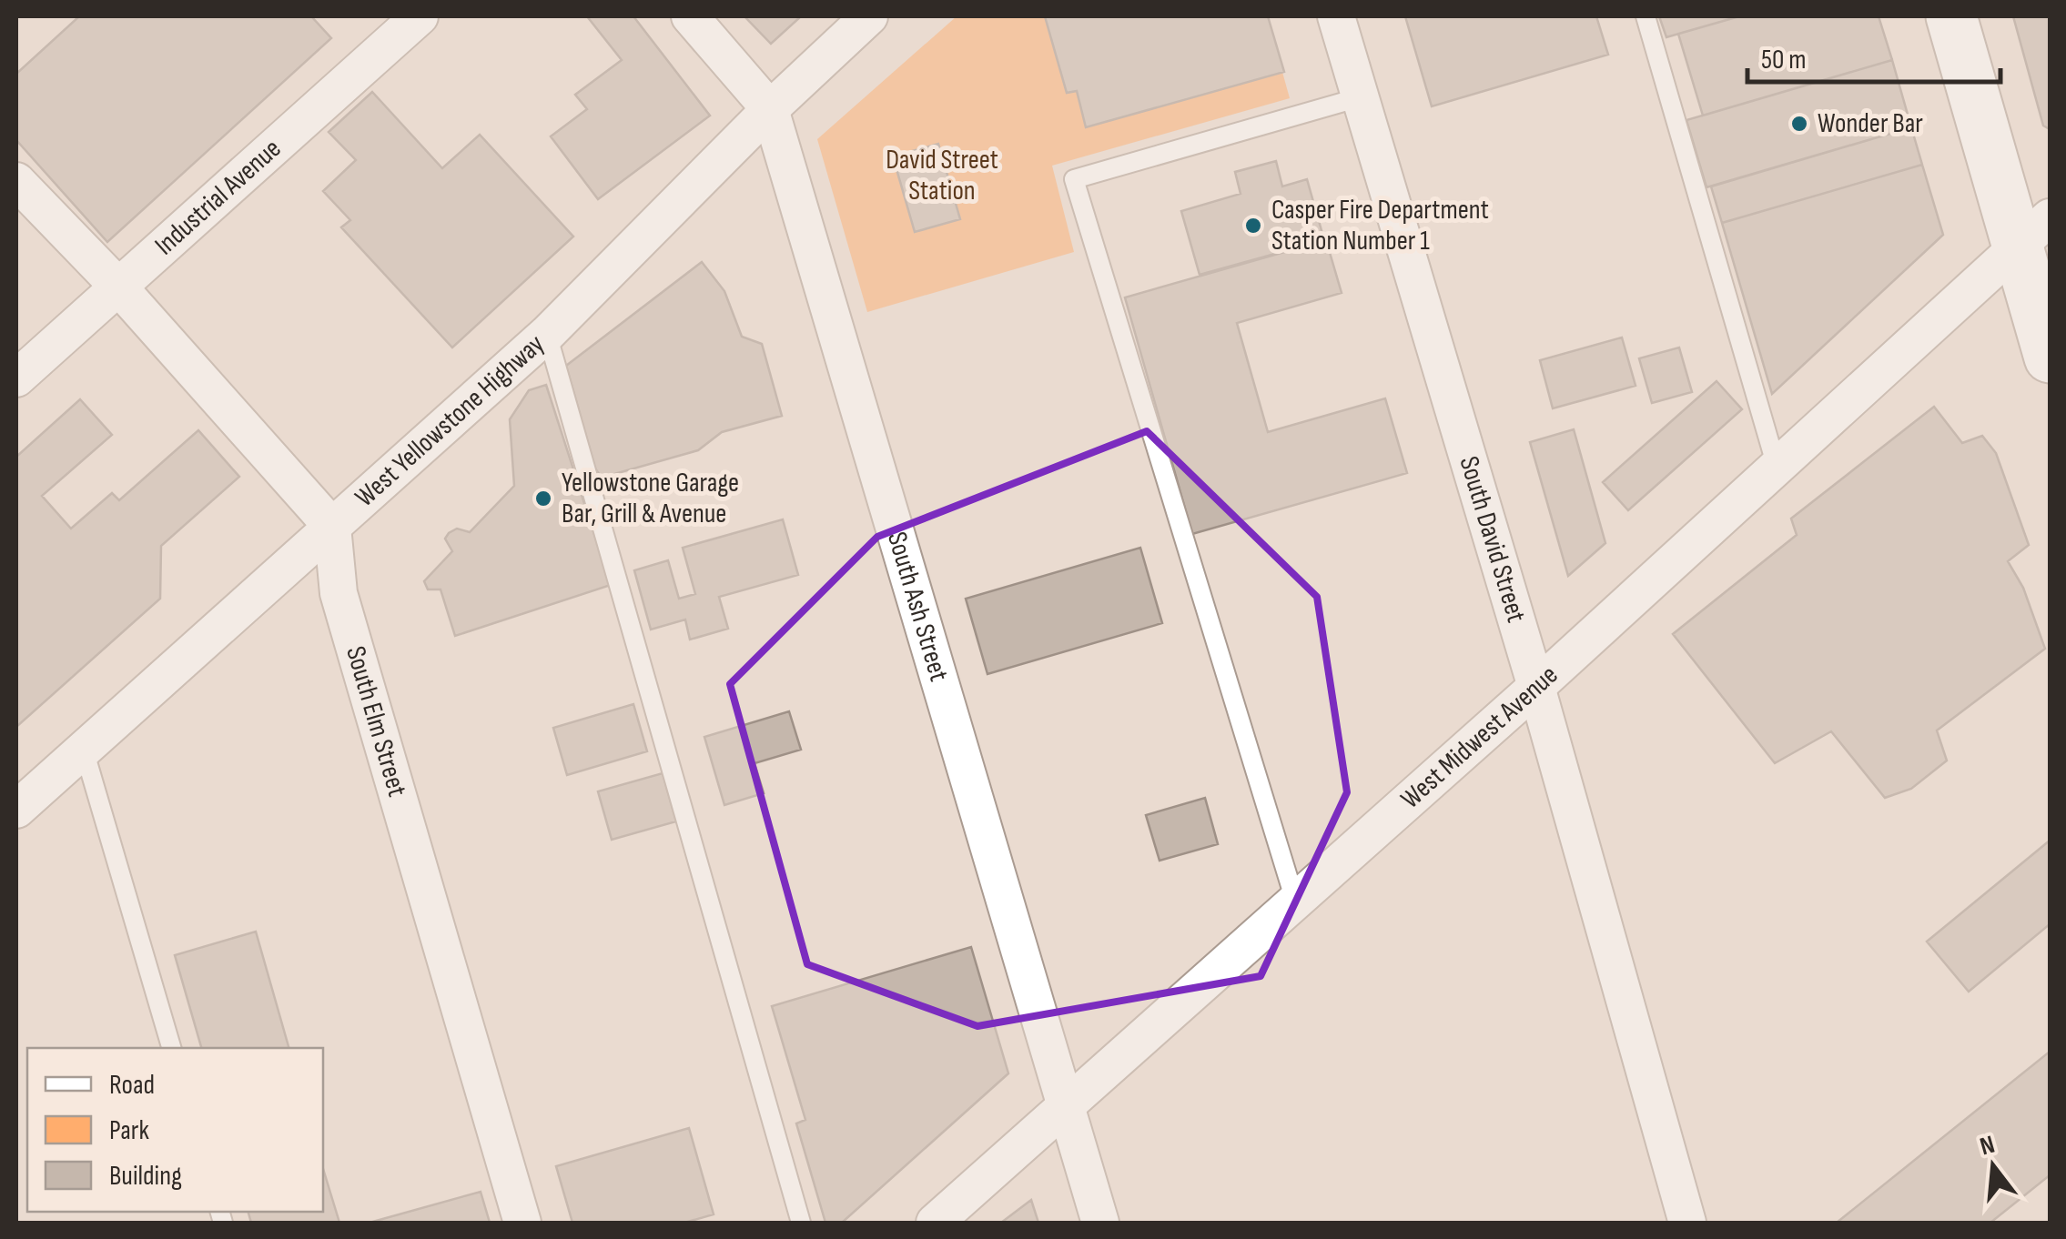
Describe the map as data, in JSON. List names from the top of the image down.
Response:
{
  "streets": {
    "street": [
      "Industrial Avenue",
      "West Yellowstone Highway",
      "South David Street",
      "South Ash Street",
      "South Elm Street",
      "West Midwest Avenue"
    ]
  },
  "crossings": [
    ["West Yellowstone Highway", "South Ash Street"],
    ["West Yellowstone Highway", "South Elm Street"],
    ["South David Street", "West Midwest Avenue"],
    ["South Ash Street", "West Midwest Avenue"]
  ],
  "parks": ["David Street Station"],
  "places": ["Wonder Bar", "Casper Fire Department Station Number 1", "Yellowstone Garage Bar, Grill & Avenue"],
  "legend": ["Road", "Park", "Building"],
  "scale_bar": "50 m",
  "north": "top"
}
